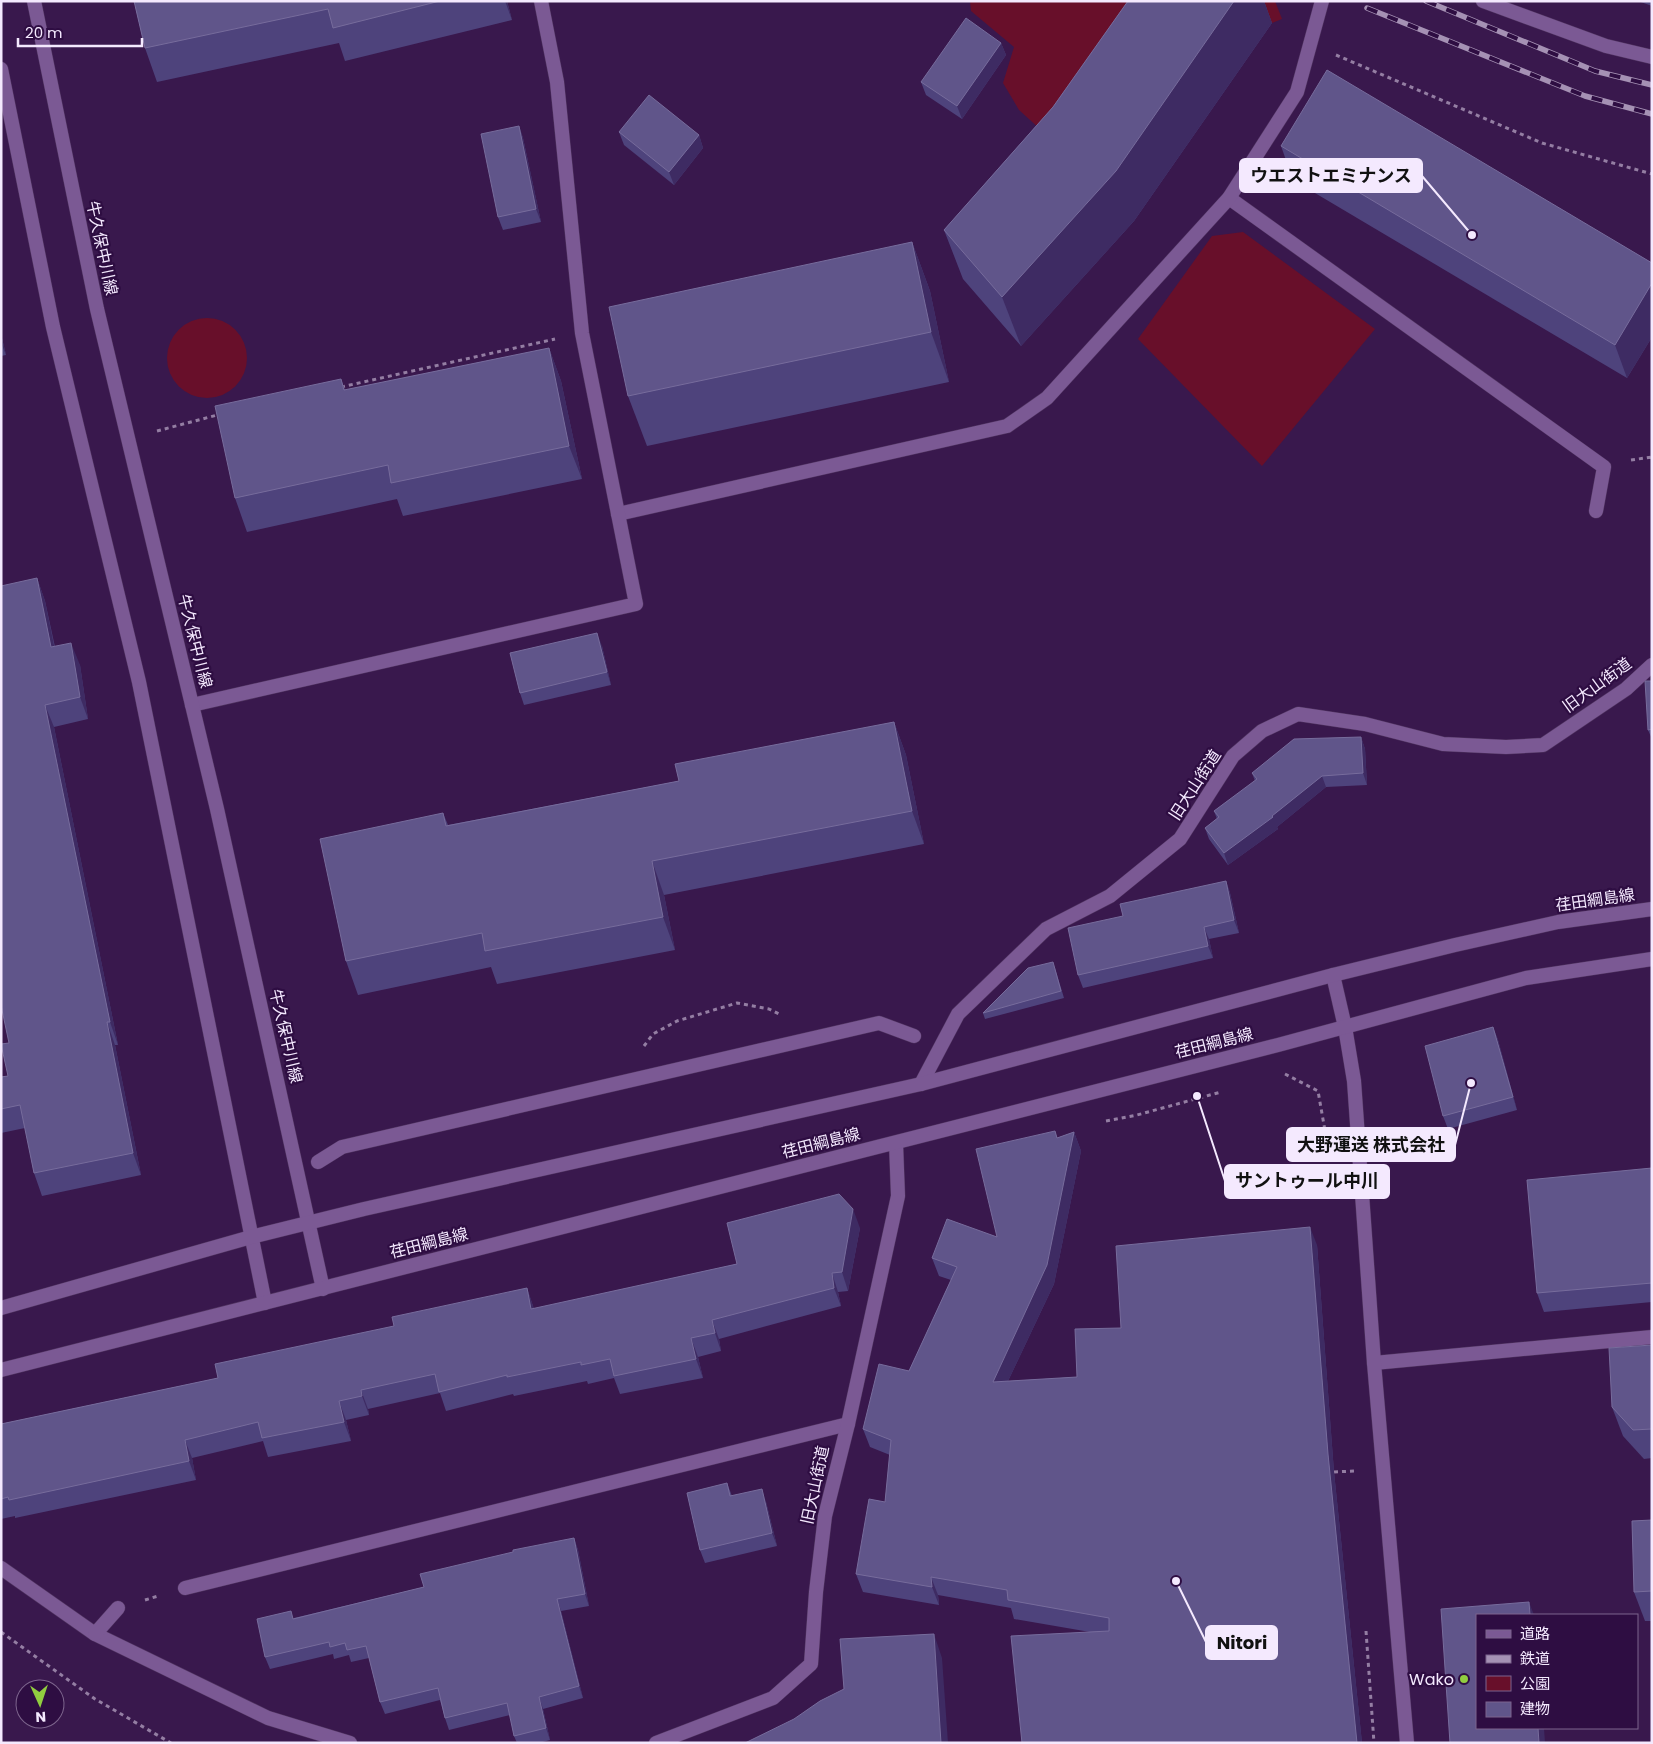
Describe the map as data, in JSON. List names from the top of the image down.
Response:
{
  "streets": {
    "street": ["牛久保中川線", "旧大山街道", "荏田綱島線"]
  },
  "crossings": [
    ["牛久保中川線", "荏田綱島線"],
    ["旧大山街道", "荏田綱島線"]
  ],
  "places": [
    "ウエストエミナンス",
    "大野運送 株式会社",
    "サントゥール中川",
    "Nitori",
    "Wako"
  ],
  "legend": [
    "道路",
    "鉄道",
    "公園",
    "建物"
  ],
  "scale_bar": "20 m",
  "north": "bottom"
}
